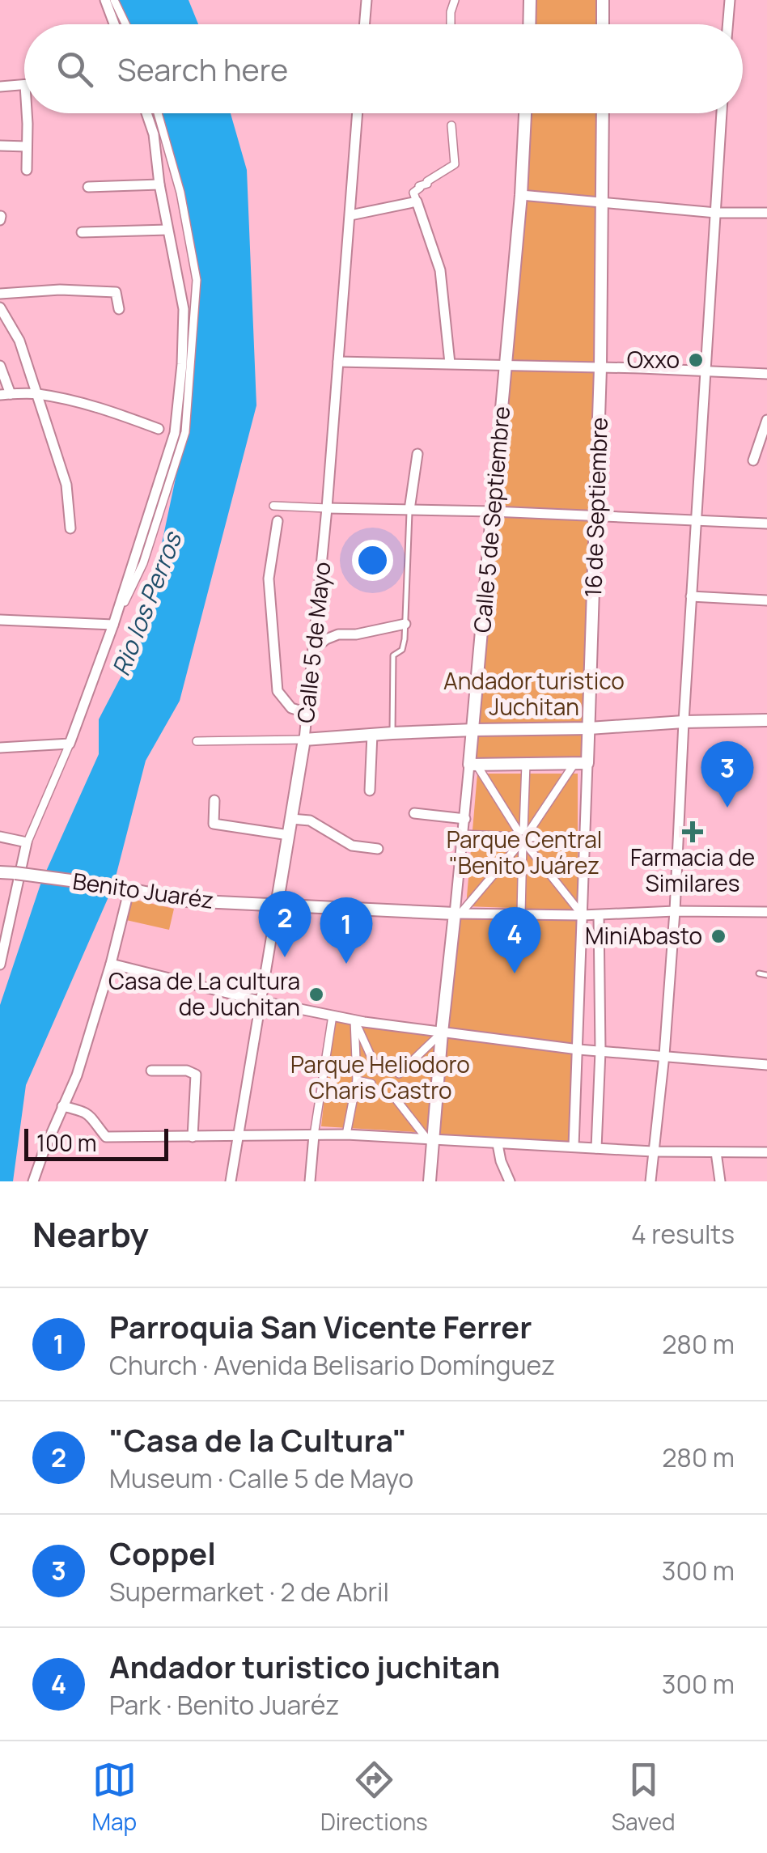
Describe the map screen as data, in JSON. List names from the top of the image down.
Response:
{
  "streets": {
    "street": [
      "16 de Septiembre",
      "Calle 5 de Septiembre",
      "Calle 5 de Mayo",
      "Benito Juaréz"
    ]
  },
  "crossings": [
    ["16 de Septiembre", "Benito Juaréz"],
    ["Calle 5 de Septiembre", "Benito Juaréz"],
    ["Calle 5 de Mayo", "Benito Juaréz"]
  ],
  "water": ["Rio los Perros"],
  "parks": ["Andador turistico Juchitan", "Parque Central \"Benito Juárez", "Parque Heliodoro Charis Castro"],
  "places": {
    "other": ["Oxxo", "MiniAbasto", "Casa de La cultura de Juchitan"],
    "health": ["Farmacia de Similares"]
  },
  "scale_bar": "100 m",
  "page": {
    "search": "Search here",
    "pins": [
      "3",
      "2",
      "1",
      "4"
    ],
    "scale": "100 m",
    "heading": ["Nearby", "4 results"],
    "list": [
      {
        "mark": "1",
        "name": "Parroquia San Vicente Ferrer",
        "note": "Church · Avenida Belisario Domínguez",
        "value": "280 m"
      },
      {
        "mark": "2",
        "name": "\"Casa de la Cultura\"",
        "note": "Museum · Calle 5 de Mayo",
        "value": "280 m"
      },
      {
        "mark": "3",
        "name": "Coppel",
        "note": "Supermarket · 2 de Abril",
        "value": "300 m"
      },
      {
        "mark": "4",
        "name": "Andador turistico juchitan",
        "note": "Park · Benito Juaréz",
        "value": "300 m"
      }
    ],
    "nav": ["Map", "Directions", "Saved"]
  }
}
